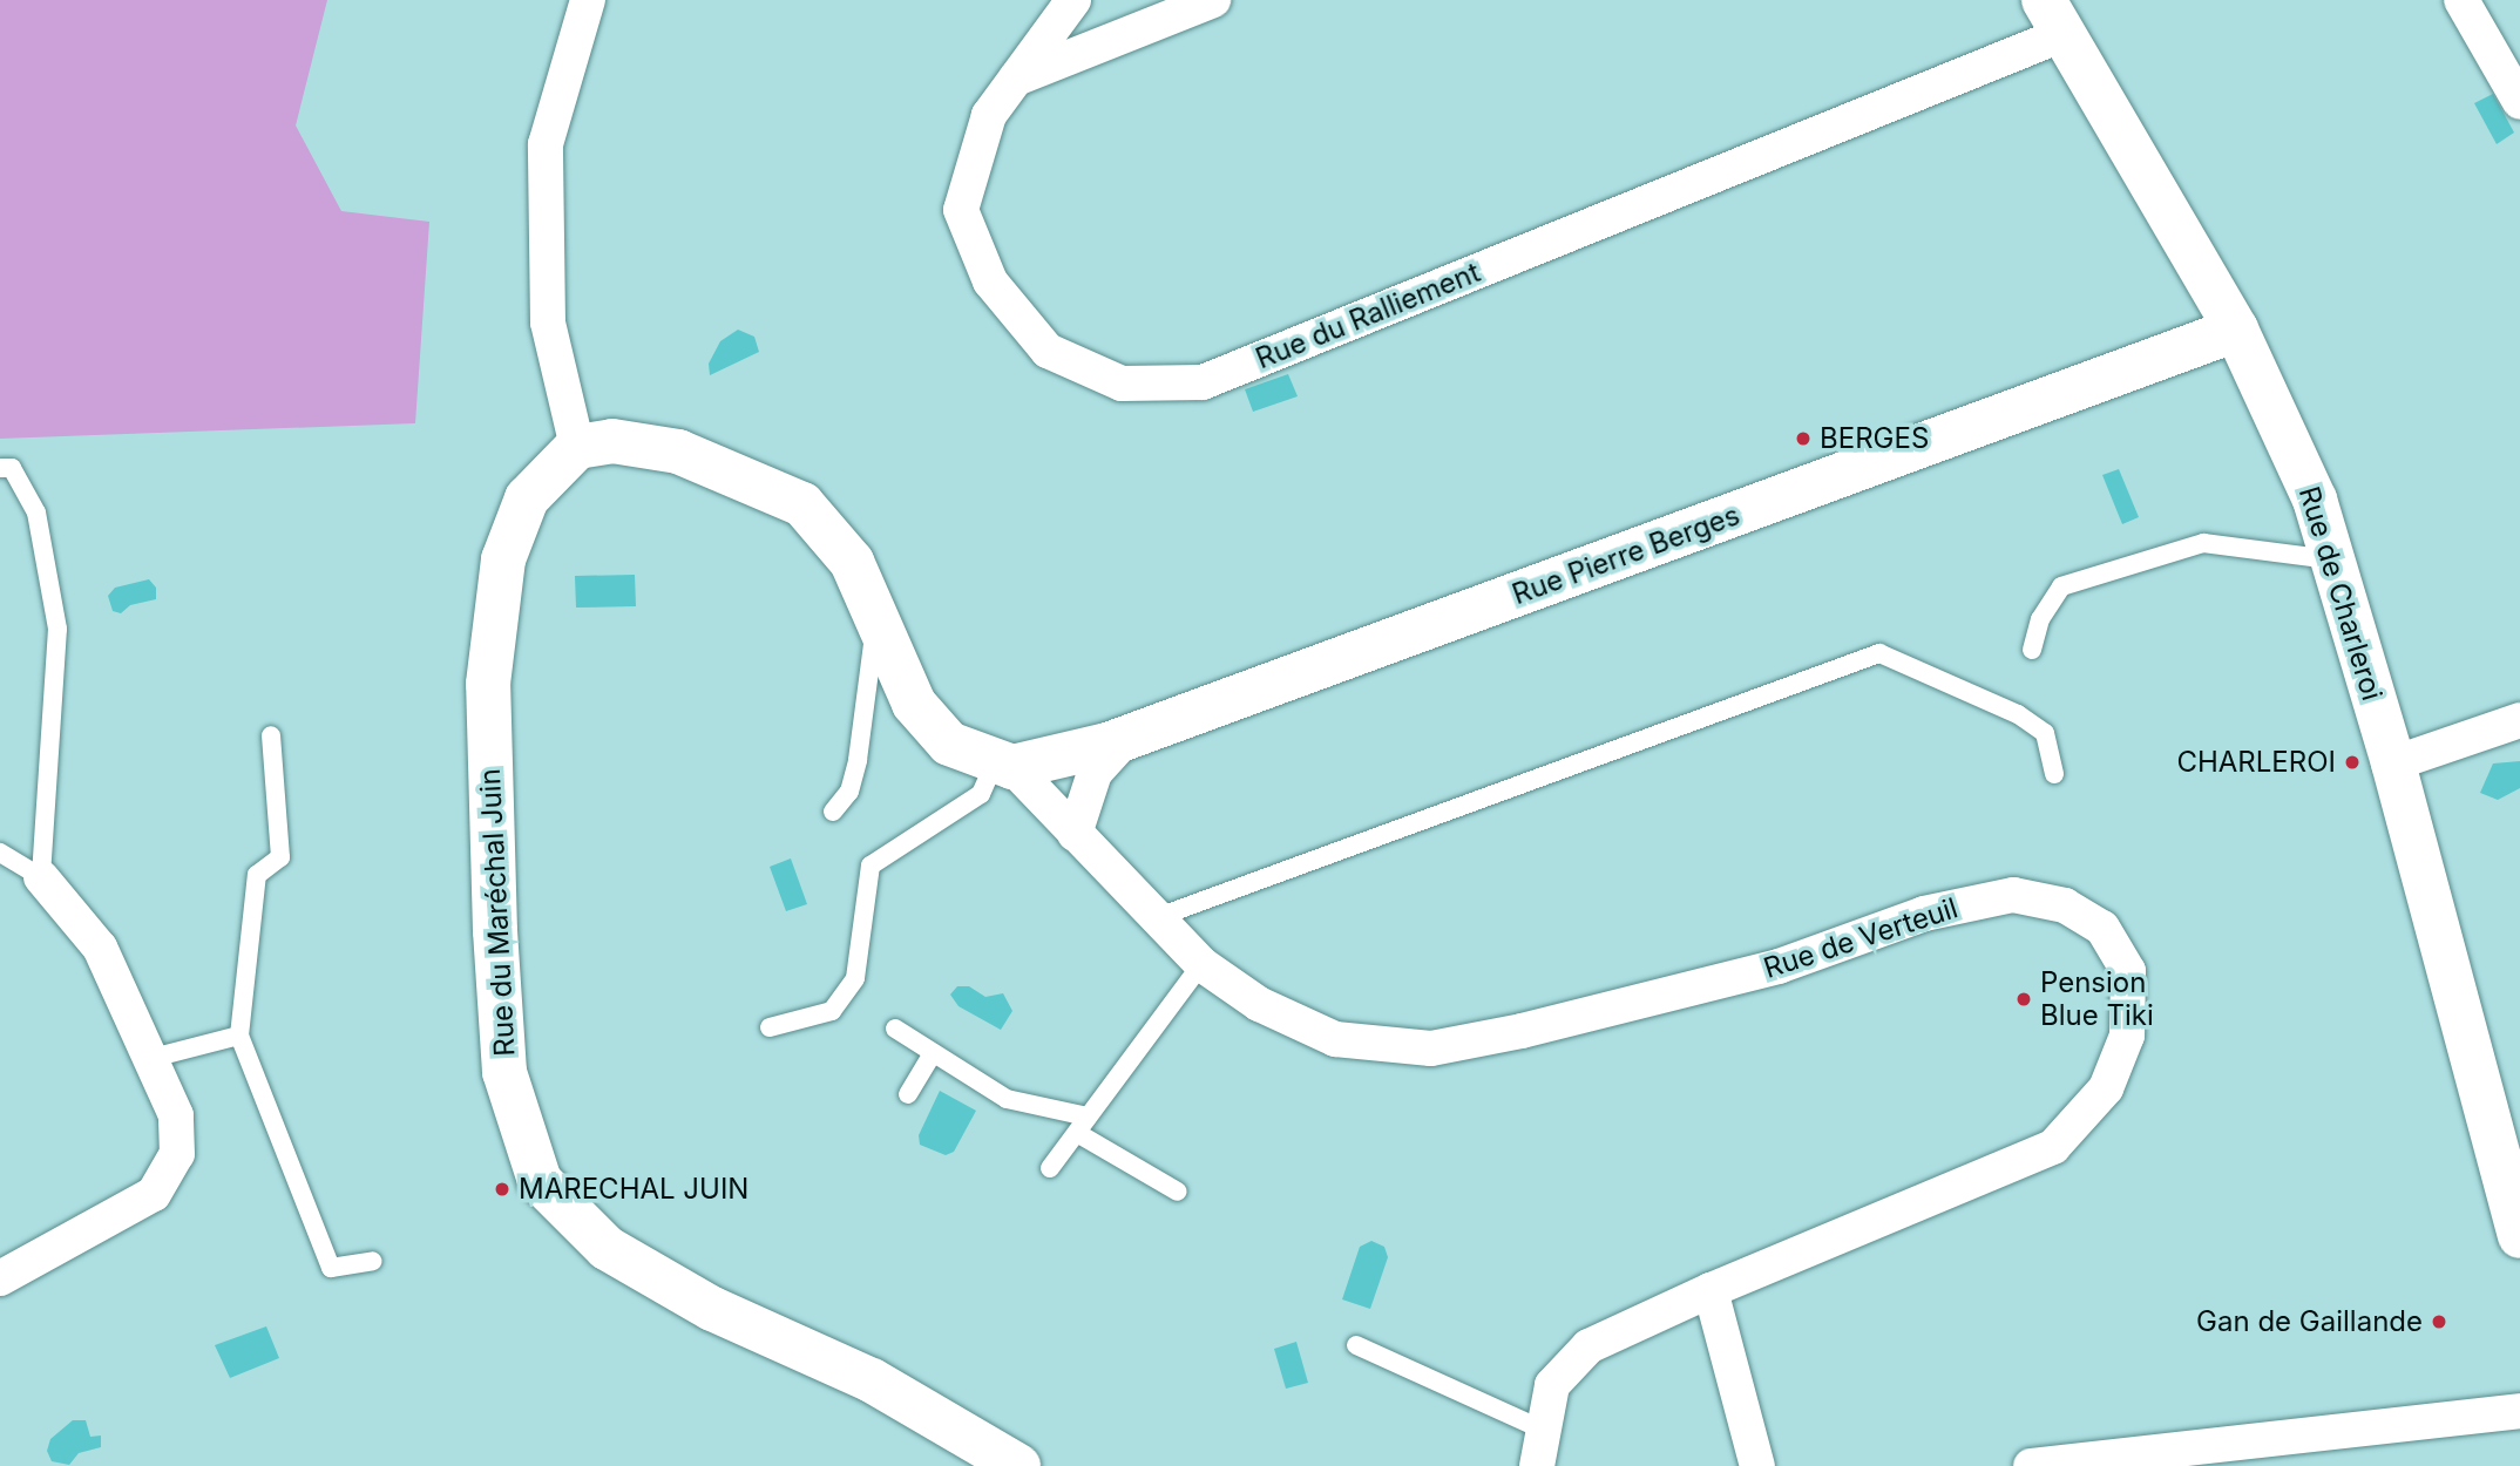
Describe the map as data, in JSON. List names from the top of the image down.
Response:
{
  "streets": {
    "street": [
      "Rue du Ralliement",
      "Rue Pierre Berges",
      "Rue de Charleroi",
      "Rue du Maréchal Juin",
      "Rue de Verteuil"
    ]
  },
  "crossings": [
    ["Rue du Ralliement", "Rue de Charleroi"],
    ["Rue Pierre Berges", "Rue de Charleroi"],
    ["Rue Pierre Berges", "Rue de Verteuil"],
    ["Rue du Maréchal Juin", "Rue de Verteuil"]
  ],
  "places": [
    "BERGES",
    "CHARLEROI",
    "Pension Blue Tiki",
    "MARECHAL JUIN",
    "Gan de Gaillande"
  ]
}
